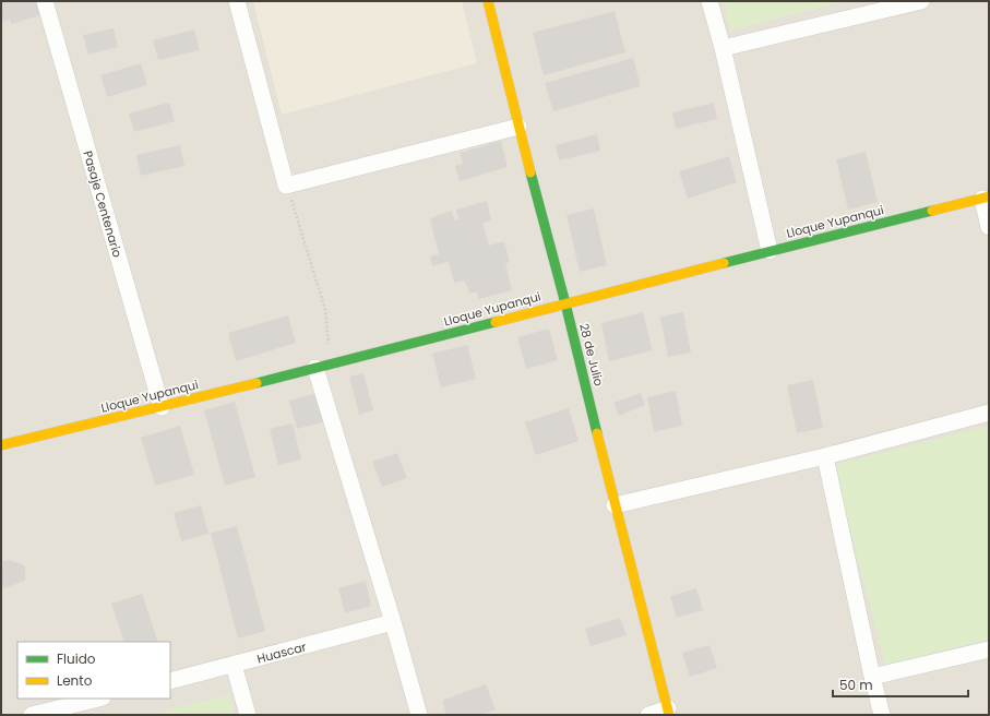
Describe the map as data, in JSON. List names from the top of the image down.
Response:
{
  "streets": {
    "street": [
      "Pasaje Centenario",
      "Lloque Yupanqui",
      "28 de Julio",
      "Huascar"
    ]
  },
  "crossings": [
    ["Pasaje Centenario", "Lloque Yupanqui"],
    ["Lloque Yupanqui", "28 de Julio"]
  ],
  "legend": ["Fluido", "Lento"],
  "scale_bar": "50 m"
}
